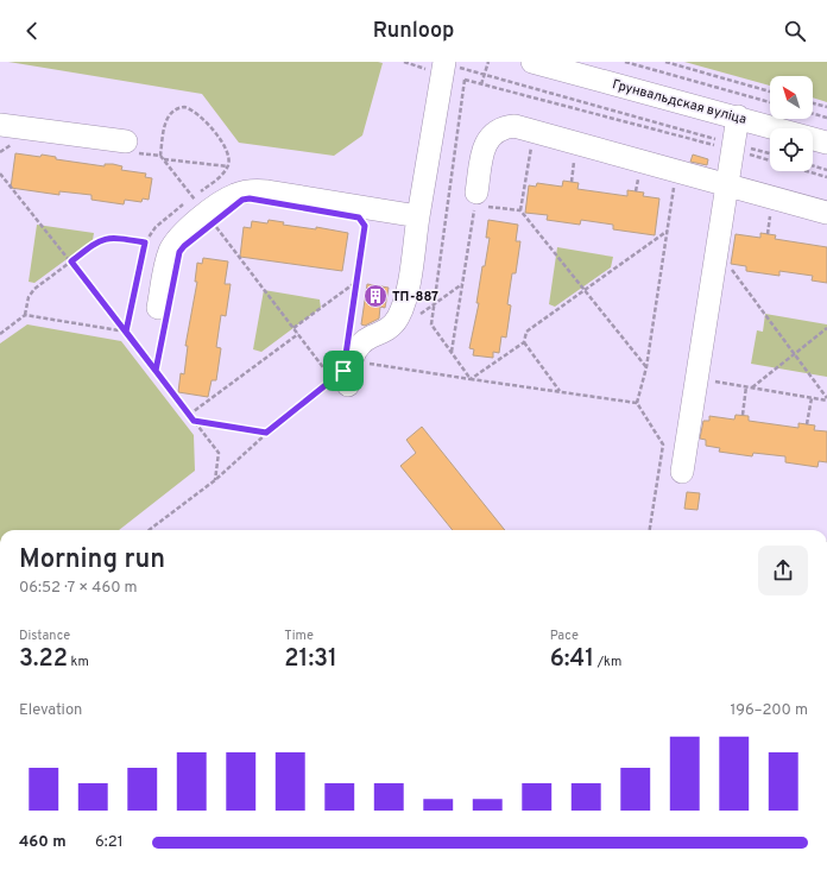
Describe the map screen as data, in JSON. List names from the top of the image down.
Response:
{
  "streets": {
    "street": ["Грунвальдская вуліца"]
  },
  "places": {
    "building": ["ТП-887"]
  },
  "north": "top left",
  "page": {
    "header": "Runloop",
    "heading": ["Morning run", "06:52 · 7 × 460 m"],
    "stats": [
      ["Distance", "3.22 km"],
      ["Time", "21:31"],
      ["Pace", "6:41 /km"]
    ],
    "chart": ["Elevation", "196–200 m"],
    "list": [
      {
        "name": "460 m",
        "note": "6:21"
      }
    ]
  }
}
